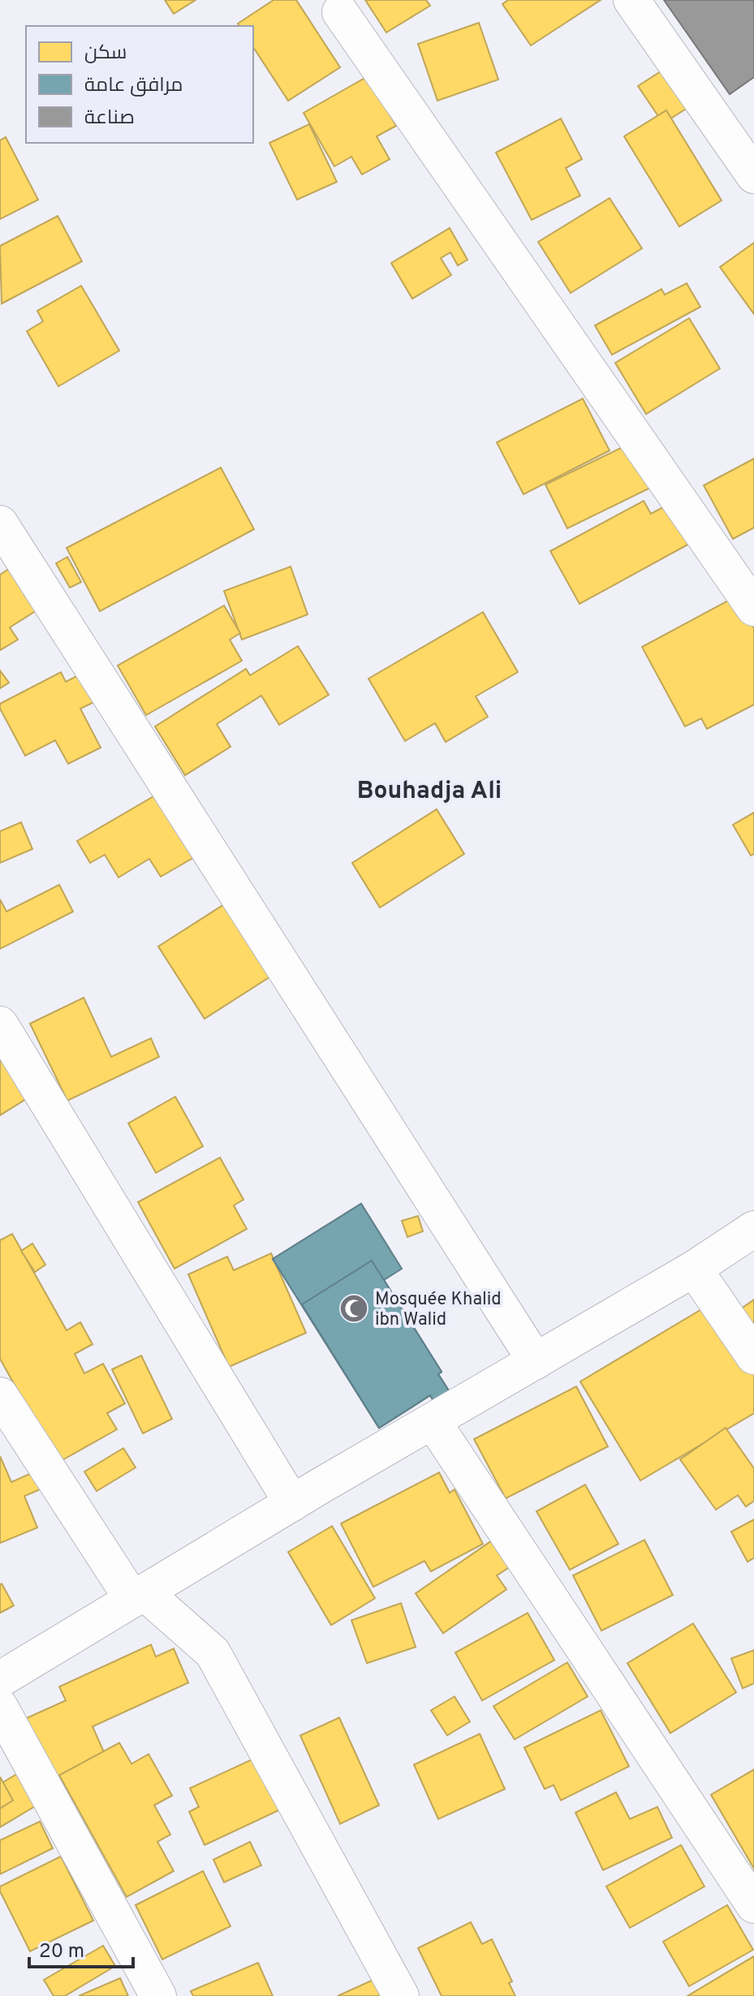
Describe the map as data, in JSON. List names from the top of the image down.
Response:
{
  "districts": ["Bouhadja Ali"],
  "places": {
    "mosque": ["Mosquée Khalid ibn Walid"]
  },
  "legend": ["سكن", "مرافق عامة", "صناعة"],
  "scale_bar": "20 m"
}
